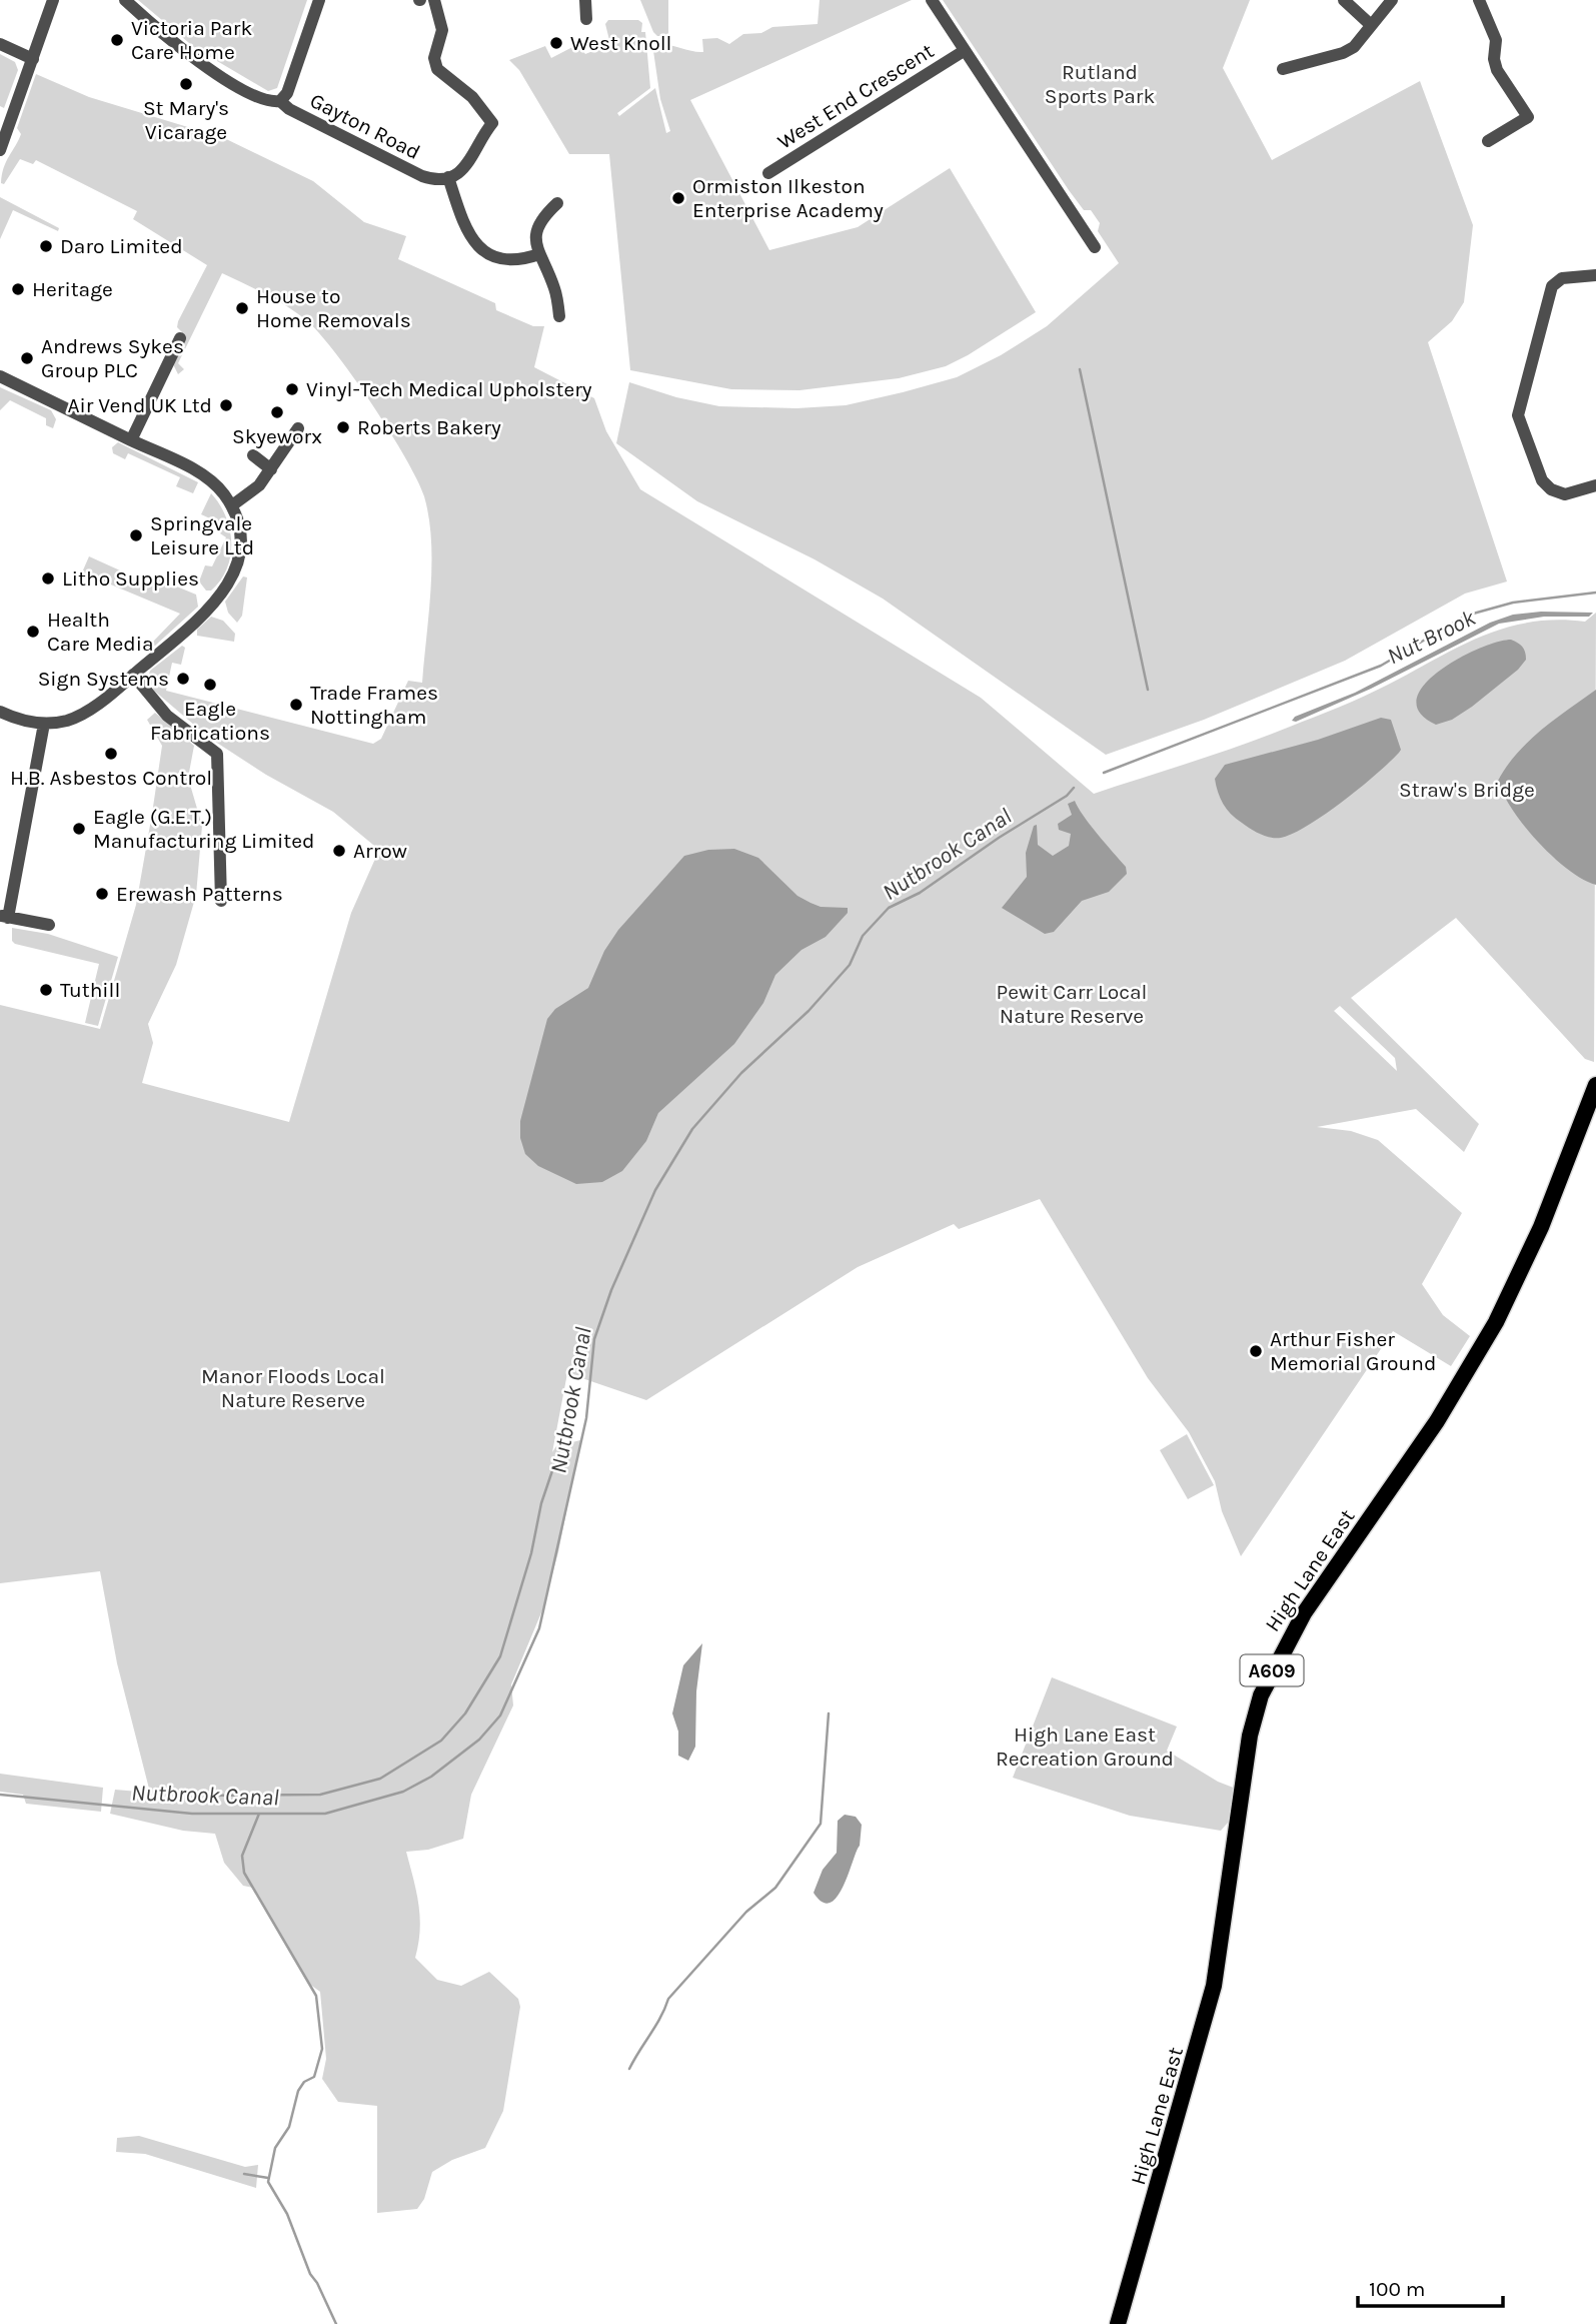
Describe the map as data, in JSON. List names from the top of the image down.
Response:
{
  "streets": {
    "main road": ["High Lane East", "A609"],
    "street": ["West End Crescent", "Gayton Road"]
  },
  "water": ["Nut Brook", "Nutbrook Canal"],
  "parks": [
    "Rutland Sports Park",
    "Straw's Bridge",
    "Pewit Carr Local Nature Reserve",
    "Manor Floods Local Nature Reserve",
    "High Lane East Recreation Ground"
  ],
  "places": [
    "Victoria Park Care Home",
    "West Knoll",
    "St Mary's Vicarage",
    "Ormiston Ilkeston Enterprise Academy",
    "Daro Limited",
    "Heritage",
    "House to Home Removals",
    "Andrews Sykes Group PLC",
    "Vinyl-Tech Medical Upholstery",
    "Air Vend UK Ltd",
    "Skyeworx",
    "Roberts Bakery",
    "Springvale Leisure Ltd",
    "Litho Supplies",
    "Health Care Media",
    "Sign Systems",
    "Eagle Fabrications",
    "Trade Frames Nottingham",
    "H.B. Asbestos Control",
    "Eagle (G.E.T.) Manufacturing Limited",
    "Arrow",
    "Erewash Patterns",
    "Tuthill",
    "Arthur Fisher Memorial Ground"
  ],
  "scale_bar": "100 m"
}
